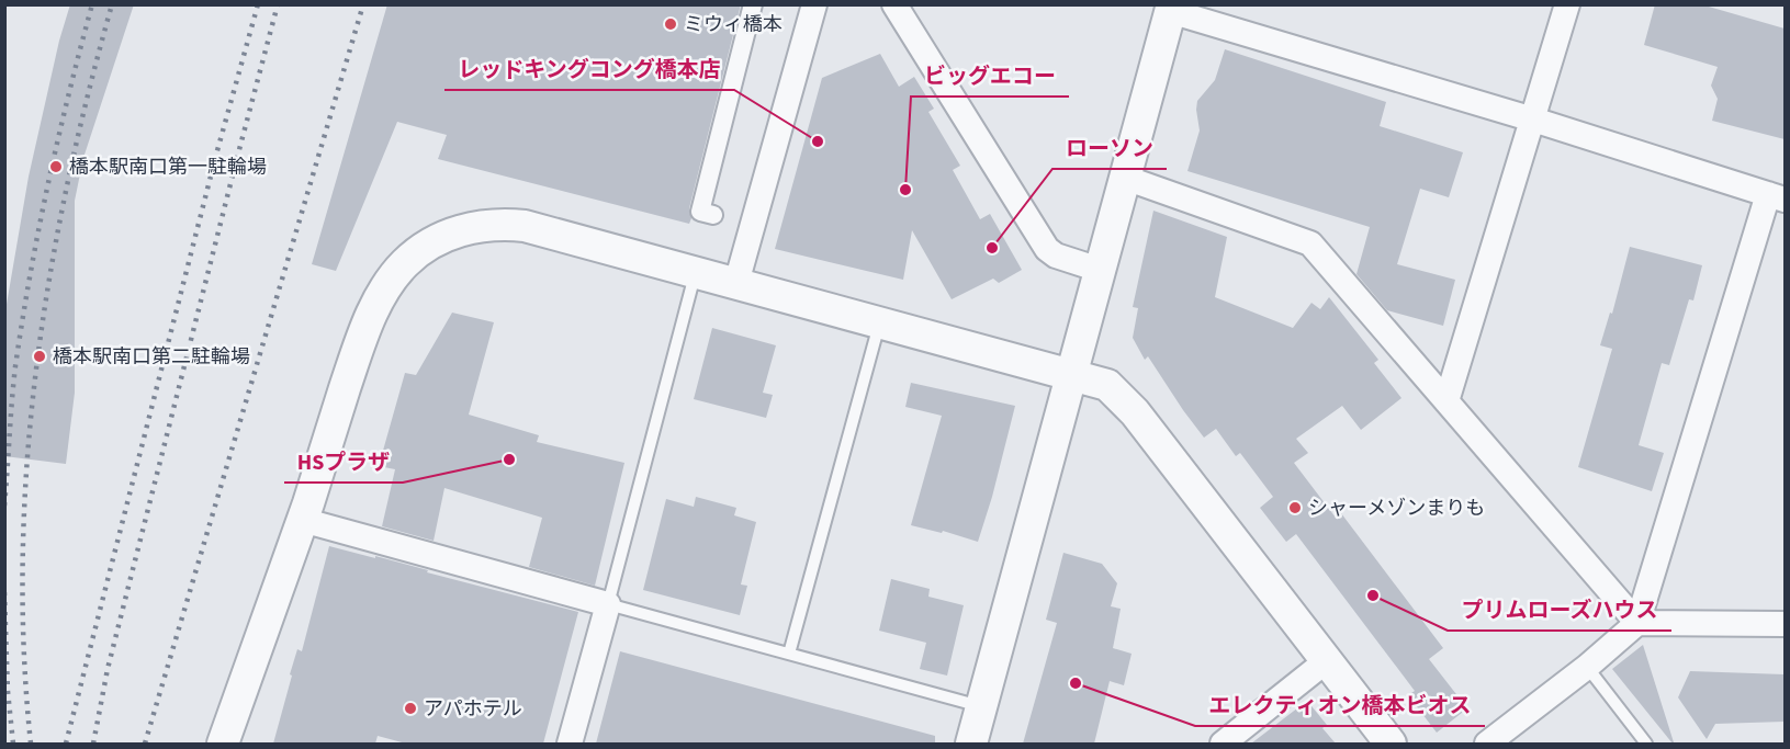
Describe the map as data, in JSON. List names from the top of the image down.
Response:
{
  "places": [
    "ミウィ橋本",
    "レッドキングコング橋本店",
    "橋本駅南口第一駐輪場",
    "ビッグエコー",
    "ローソン",
    "橋本駅南口第二駐輪場",
    "HSプラザ",
    "シャーメゾンまりも",
    "プリムローズハウス",
    "エレクティオン橋本ビオス",
    "アパホテル"
  ]
}
